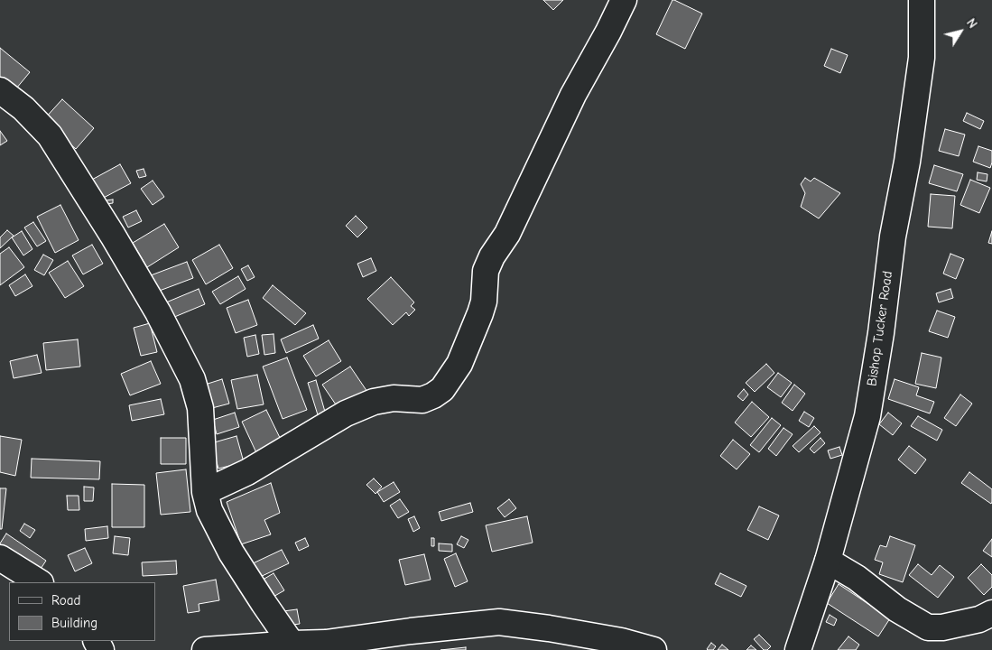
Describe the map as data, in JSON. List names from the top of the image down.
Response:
{
  "streets": {
    "street": ["Bishop Tucker Road"]
  },
  "legend": ["Road", "Building"],
  "north": "top right"
}
